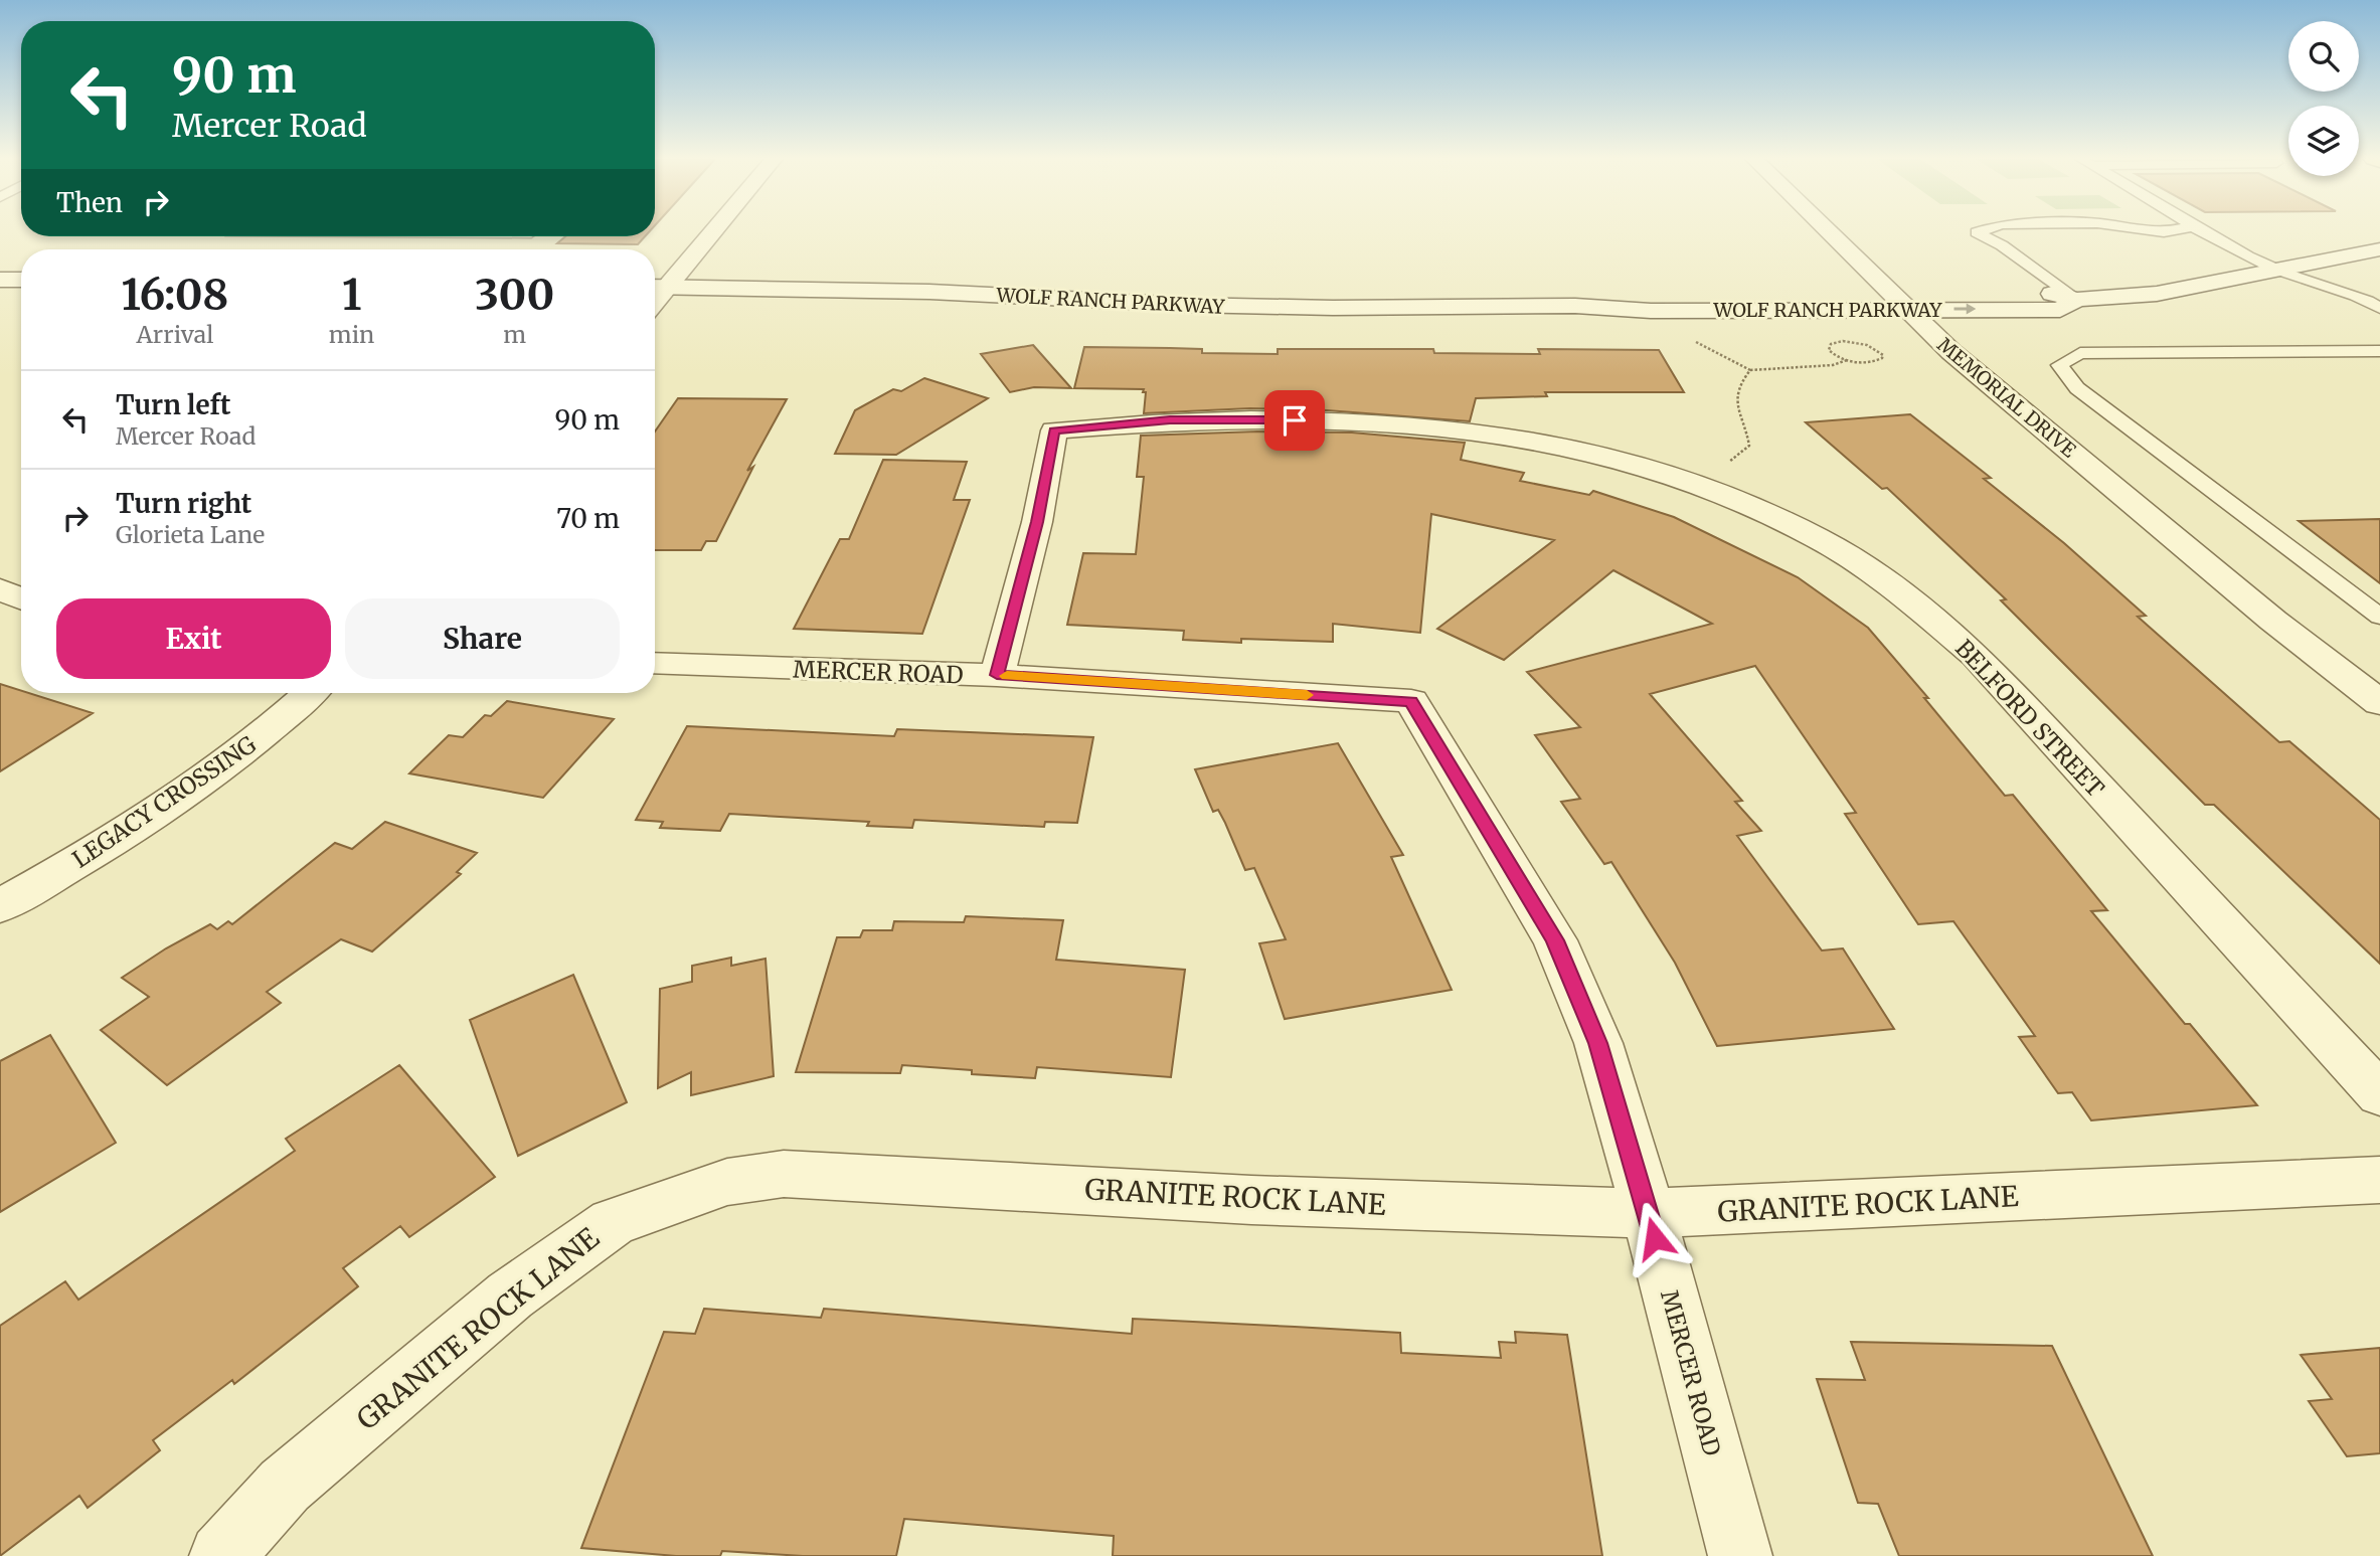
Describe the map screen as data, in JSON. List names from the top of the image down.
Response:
{
  "streets": {
    "street": [
      "WOLF RANCH PARKWAY",
      "MEMORIAL DRIVE",
      "MERCER ROAD",
      "BELFORD STREET",
      "LEGACY CROSSING",
      "GRANITE ROCK LANE"
    ]
  },
  "crossings": [
    ["WOLF RANCH PARKWAY", "MEMORIAL DRIVE"],
    ["MERCER ROAD", "BELFORD STREET"],
    ["MERCER ROAD", "GRANITE ROCK LANE"]
  ],
  "page": {
    "turn": ["90 m", "Mercer Road"],
    "then": "Then",
    "eta": [
      "16:08",
      "Arrival",
      "1",
      "min",
      "300",
      "m"
    ],
    "list": [
      {
        "name": "Turn left",
        "note": "Mercer Road",
        "value": "90 m"
      },
      {
        "name": "Turn right",
        "note": "Glorieta Lane",
        "value": "70 m"
      }
    ],
    "buttons": ["Exit", "Share"]
  }
}
